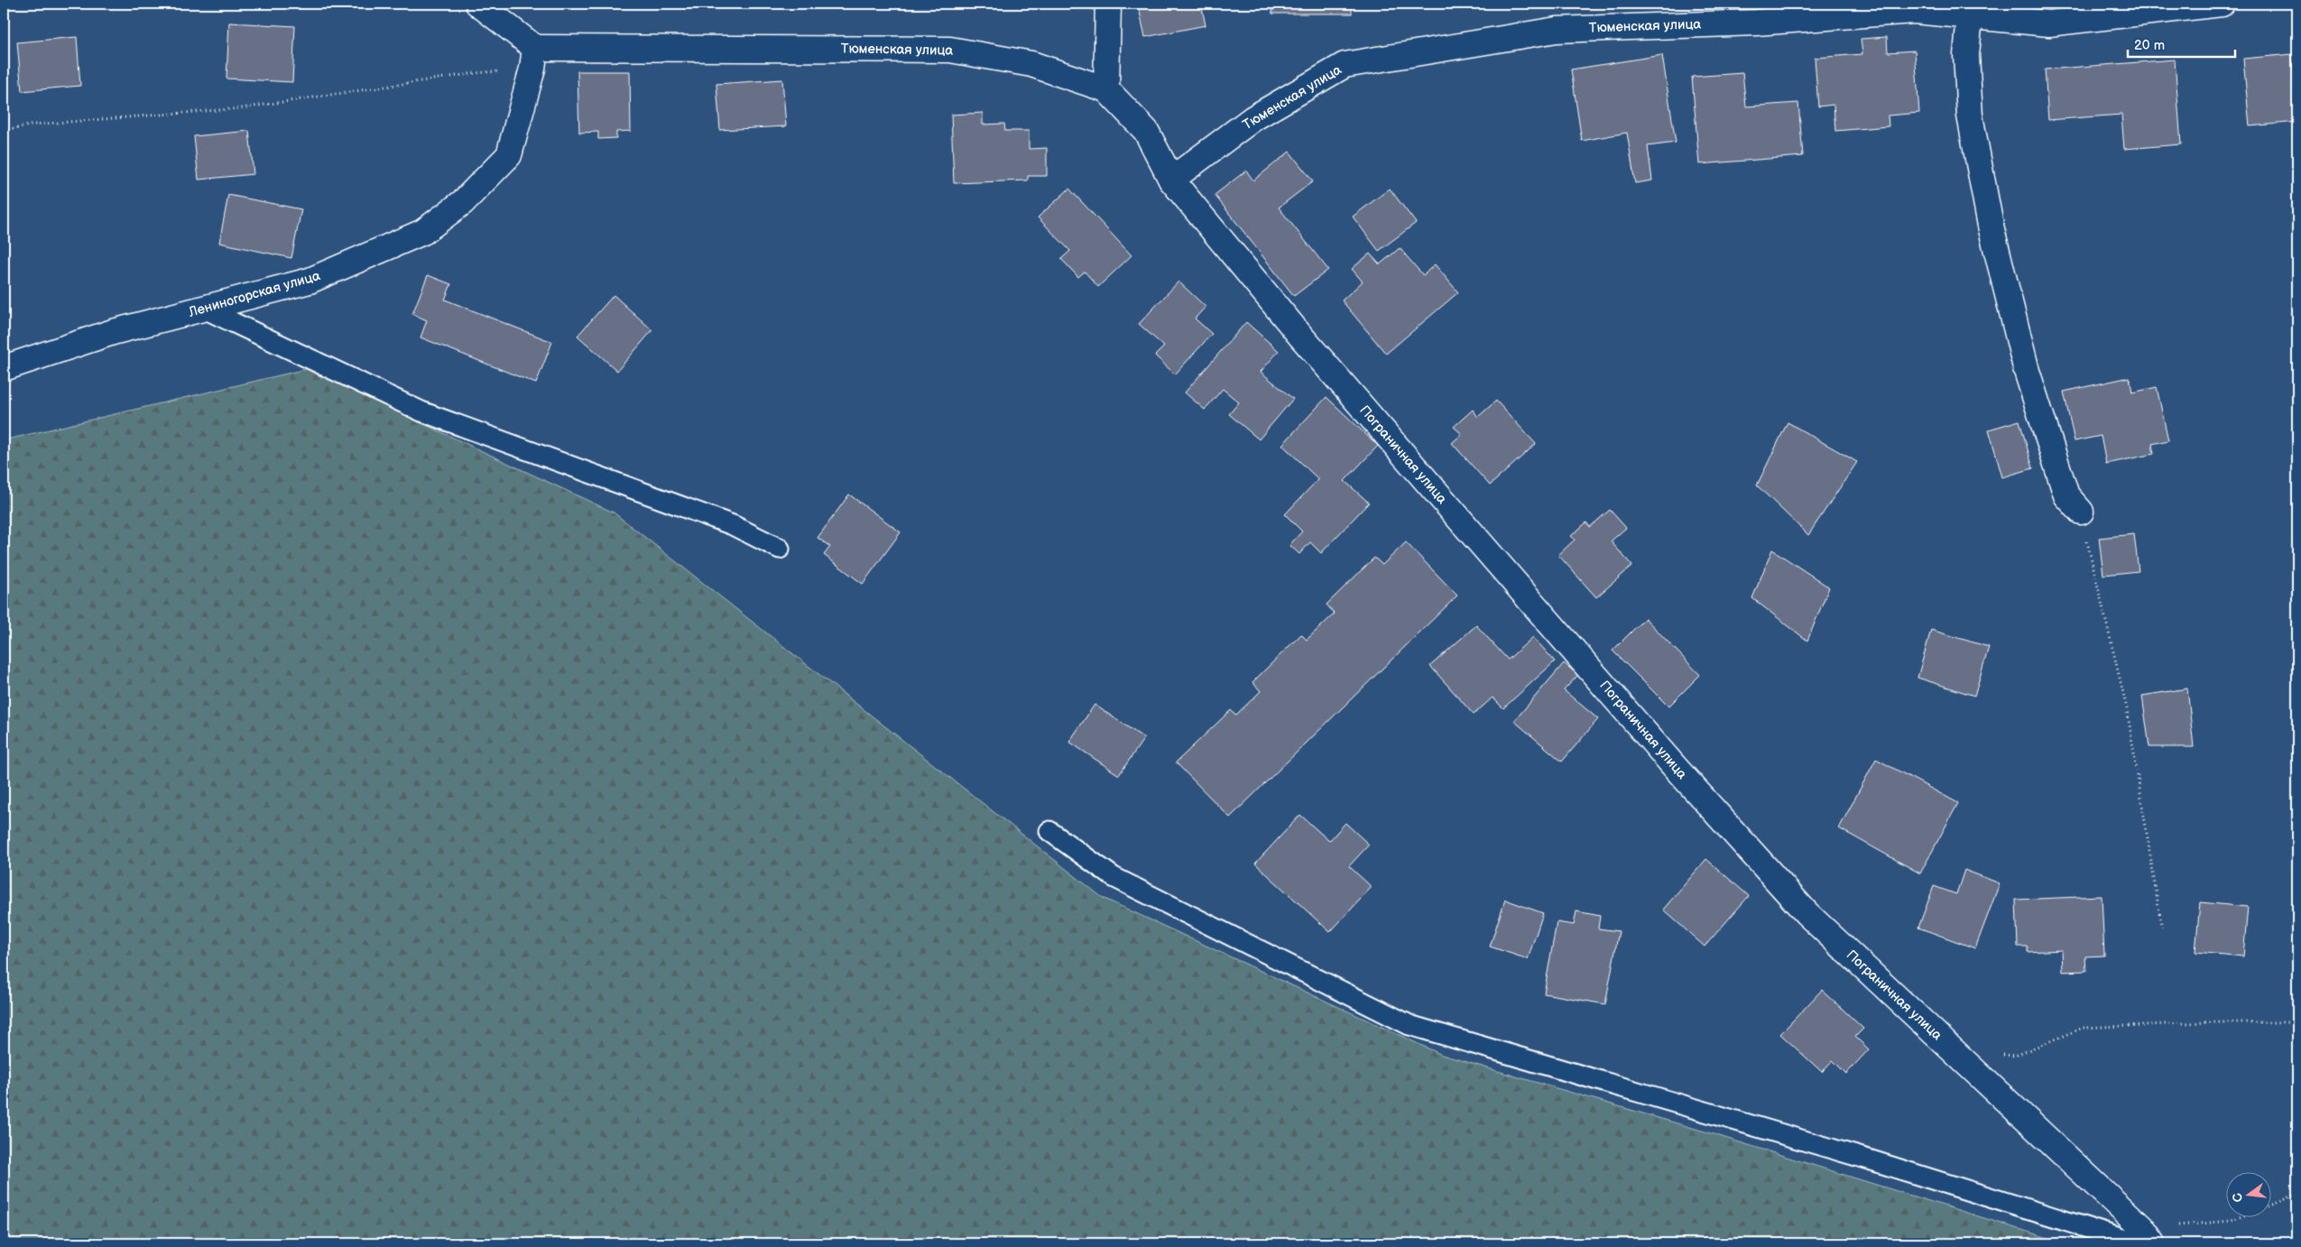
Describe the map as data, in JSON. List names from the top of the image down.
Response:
{
  "streets": {
    "street": ["Тюменская улица", "Лениногорская улица", "Пограничная улица"]
  },
  "crossings": [
    ["Тюменская улица", "Лениногорская улица"],
    ["Тюменская улица", "Пограничная улица"]
  ],
  "scale_bar": "20 m",
  "north": "left"
}
